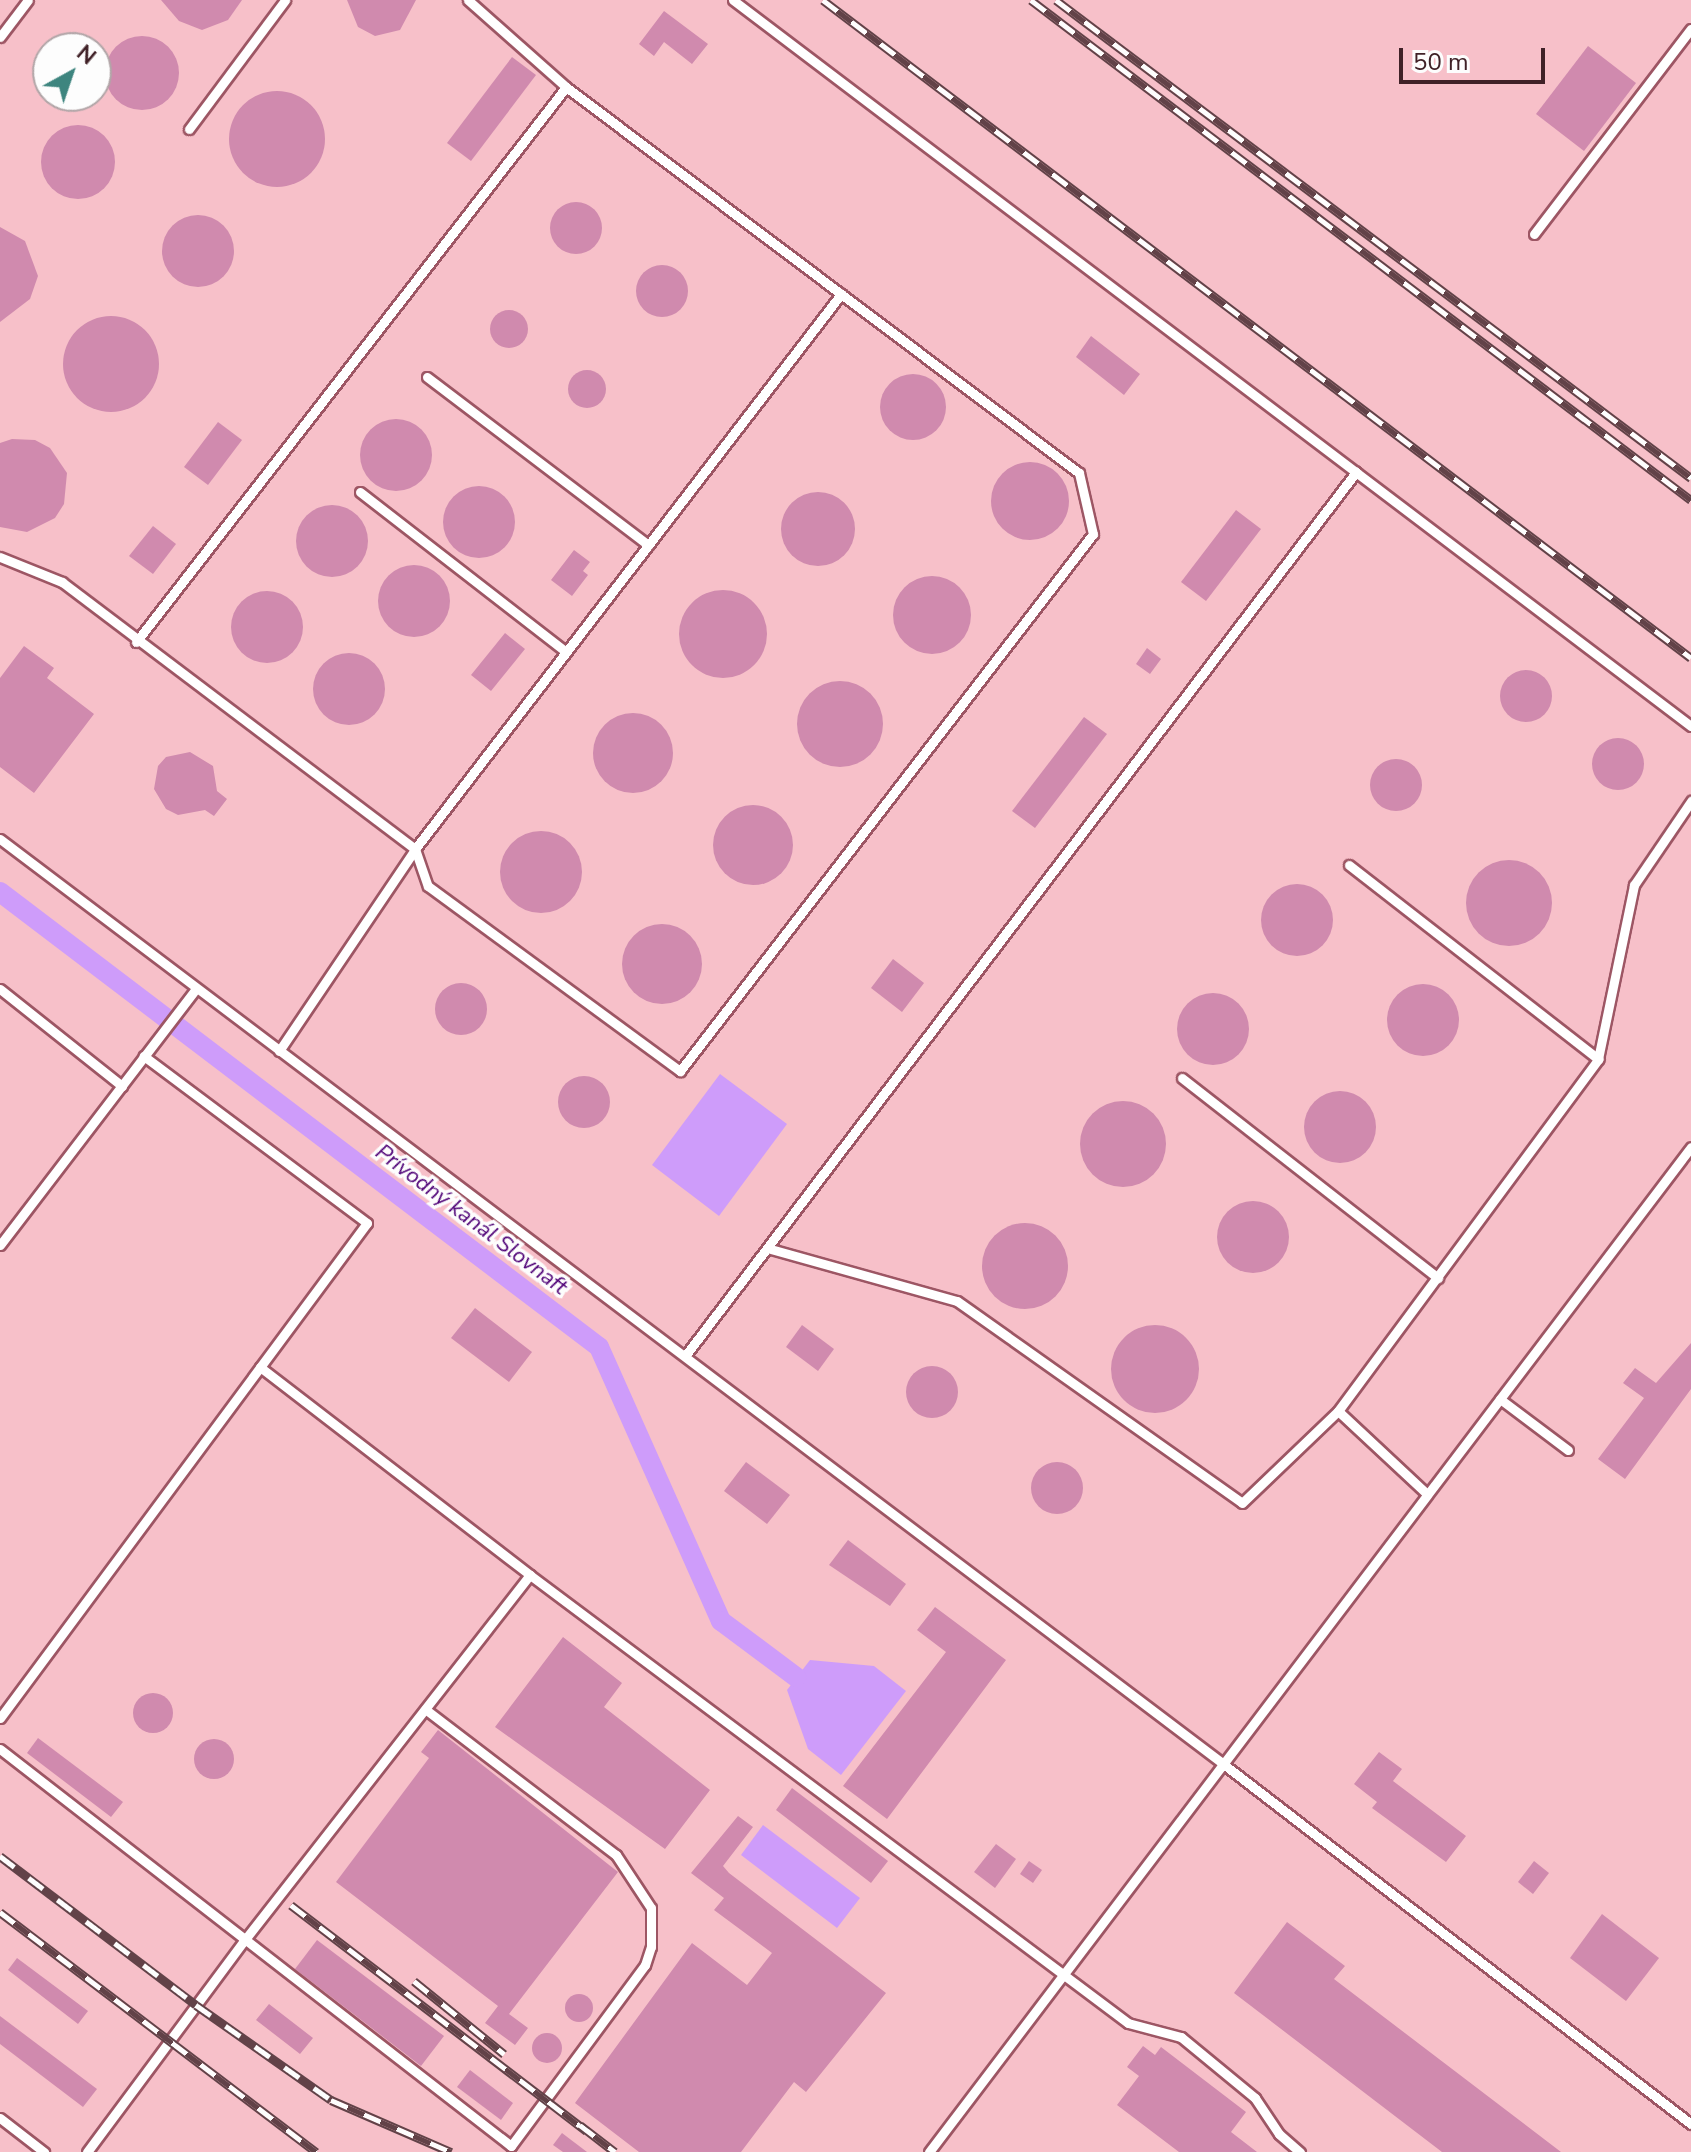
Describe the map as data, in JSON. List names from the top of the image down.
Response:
{
  "water": ["Prívodný kanál Slovnaft"],
  "scale_bar": "50 m",
  "north": "top right"
}
